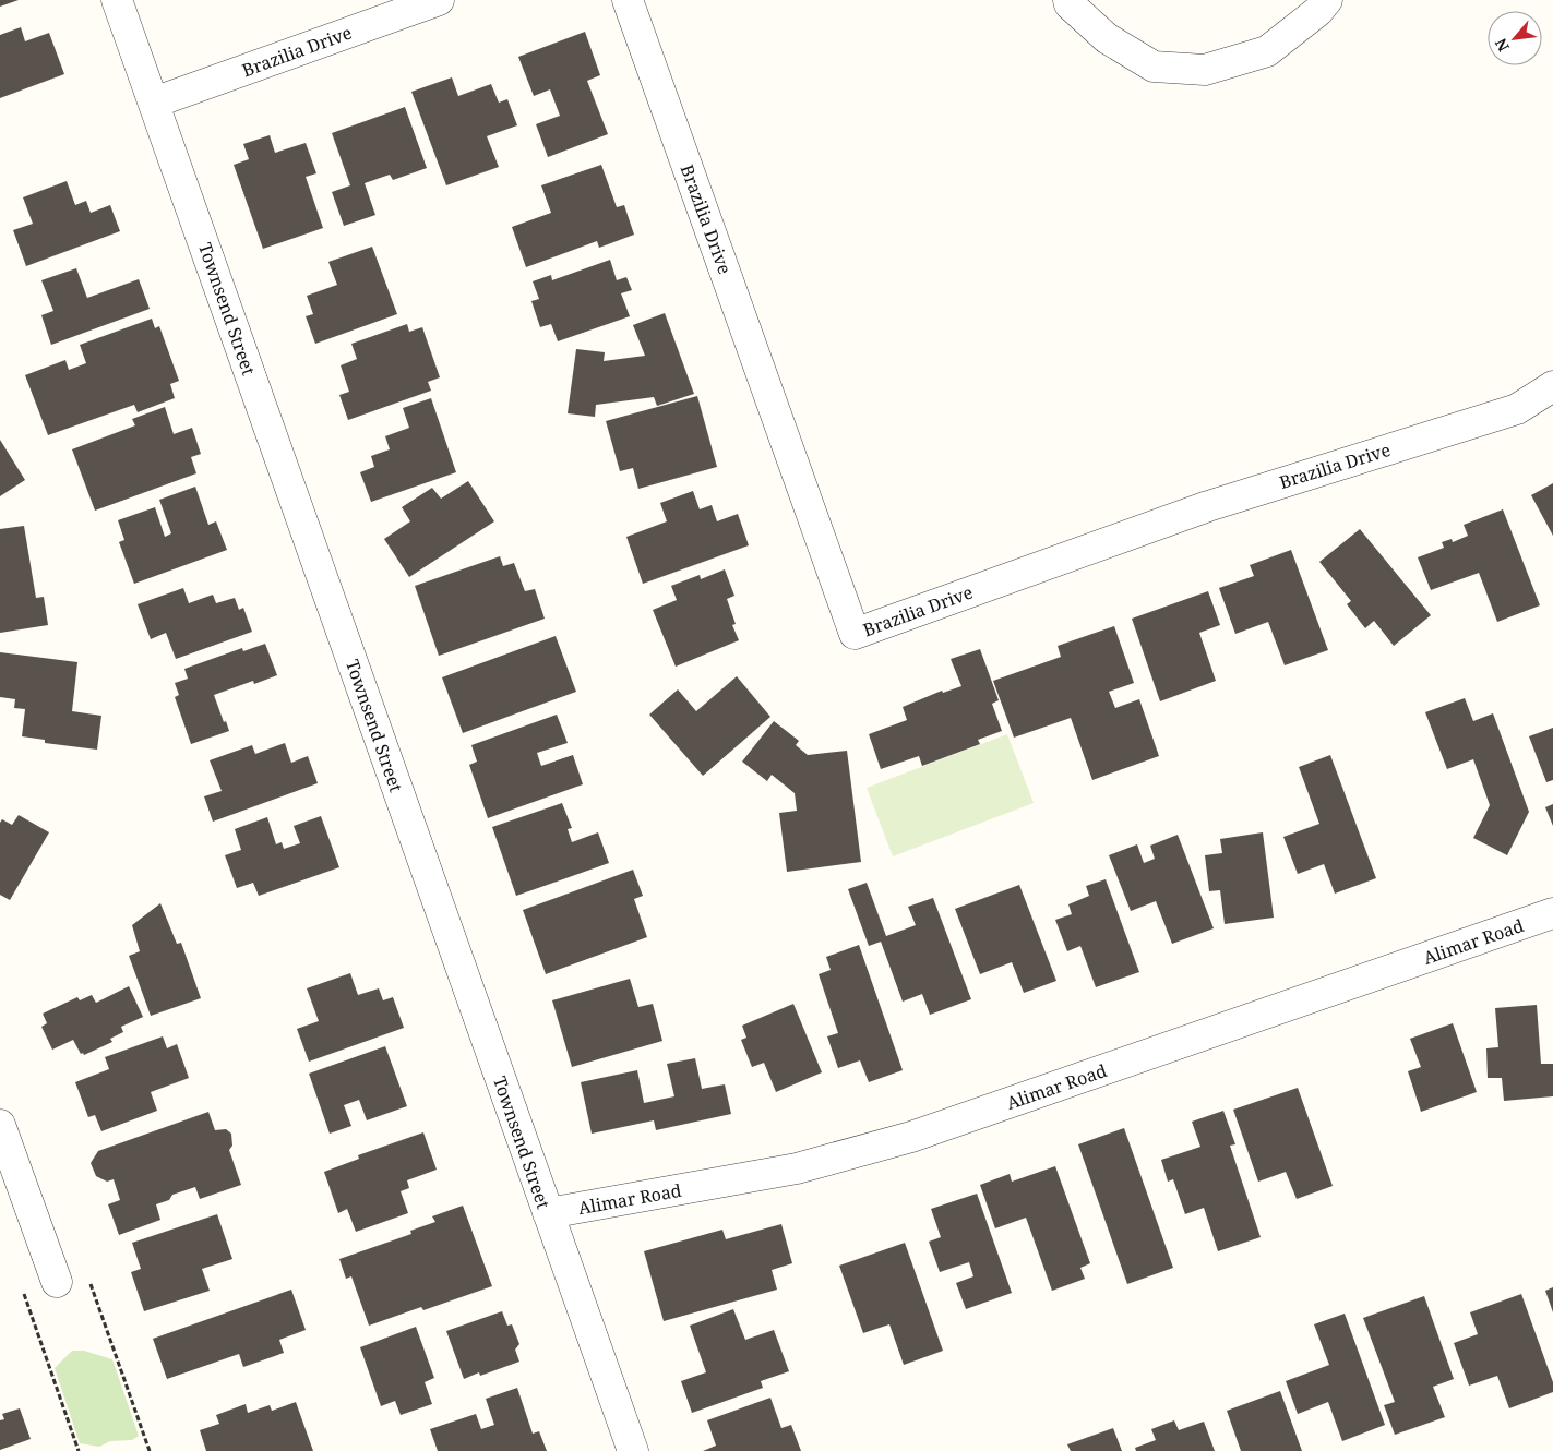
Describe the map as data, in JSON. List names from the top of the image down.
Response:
{
  "streets": {
    "street": ["Brazilia Drive", "Townsend Street", "Alimar Road"]
  },
  "crossings": [
    ["Brazilia Drive", "Townsend Street"],
    ["Townsend Street", "Alimar Road"]
  ],
  "north": "bottom left"
}
